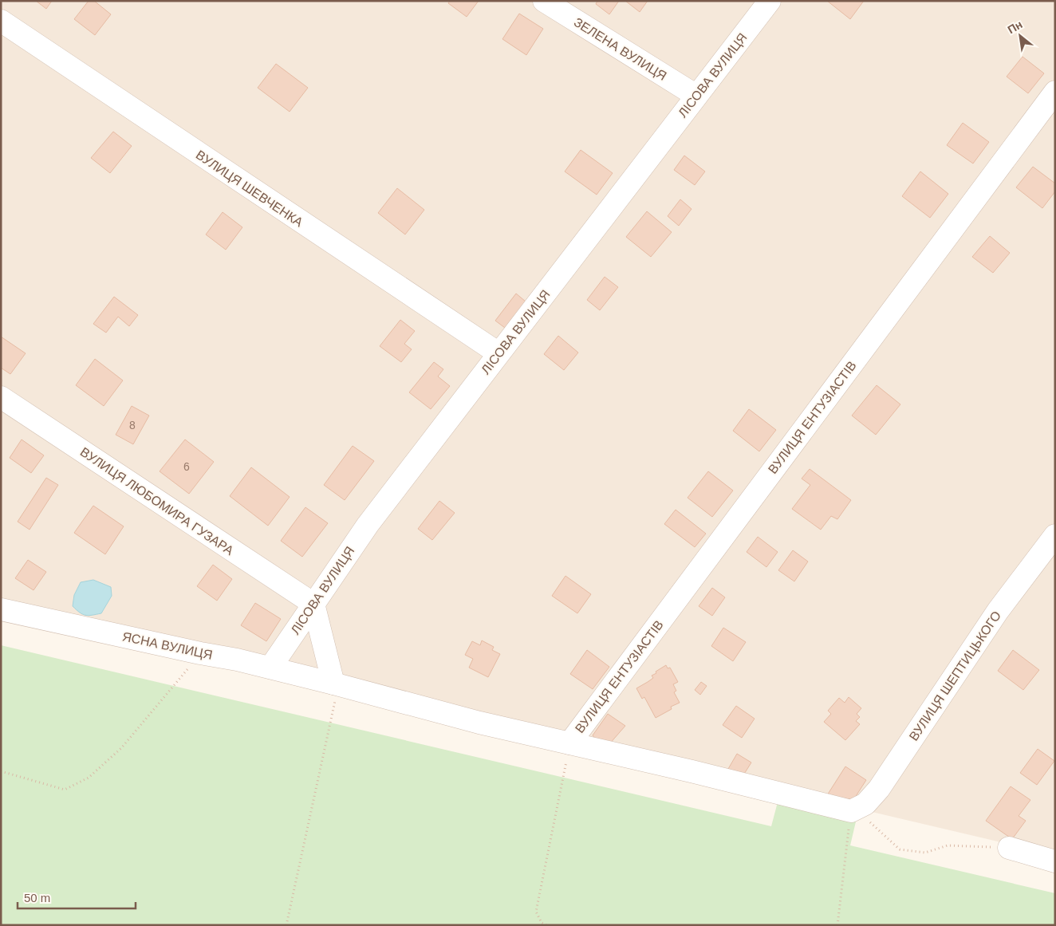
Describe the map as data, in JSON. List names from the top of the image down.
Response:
{
  "streets": {
    "street": [
      "ЗЕЛЕНА ВУЛИЦЯ",
      "ЛІСОВА ВУЛИЦЯ",
      "ВУЛИЦЯ ШЕВЧЕНКА",
      "ВУЛИЦЯ ЕНТУЗІАСТІВ",
      "ВУЛИЦЯ ЛЮБОМИРА ГУЗАРА",
      "ЯСНА ВУЛИЦЯ",
      "ВУЛИЦЯ ШЕПТИЦЬКОГО"
    ]
  },
  "crossings": [
    ["ЗЕЛЕНА ВУЛИЦЯ", "ЛІСОВА ВУЛИЦЯ"],
    ["ЛІСОВА ВУЛИЦЯ", "ВУЛИЦЯ ШЕВЧЕНКА"],
    ["ЛІСОВА ВУЛИЦЯ", "ВУЛИЦЯ ЛЮБОМИРА ГУЗАРА"],
    ["ЛІСОВА ВУЛИЦЯ", "ЯСНА ВУЛИЦЯ"],
    ["ВУЛИЦЯ ЕНТУЗІАСТІВ", "ЯСНА ВУЛИЦЯ"],
    ["ЯСНА ВУЛИЦЯ", "ВУЛИЦЯ ШЕПТИЦЬКОГО"]
  ],
  "house_numbers": ["8", "6"],
  "scale_bar": "50 m",
  "north": "top left"
}
